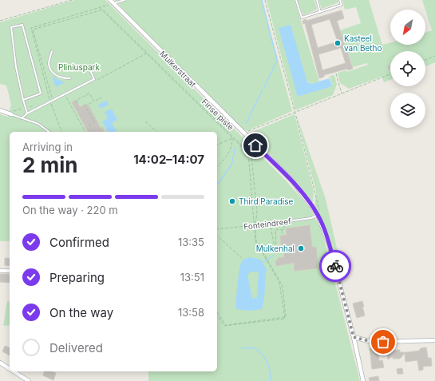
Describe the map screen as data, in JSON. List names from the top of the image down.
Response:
{
  "streets": {
    "street": ["Mulkerstraat"],
    "lane": ["Fonteindreef"],
    "path": ["Finse piste"]
  },
  "crossings": [
    ["Mulkerstraat", "Fonteindreef"],
    ["Finse piste", "Fonteindreef"]
  ],
  "parks": ["Pliniuspark"],
  "places": ["Kasteel van Betho", "Third Paradise", "Mulkenhal"],
  "north": "bottom left",
  "page": {
    "heading": ["2 min", "Arriving in", "14:02–14:07"],
    "bar": "On the way · 220 m",
    "list": [
      ["Confirmed", "13:35"],
      ["Preparing", "13:51"],
      ["On the way", "13:58"],
      "Delivered"
    ]
  }
}
